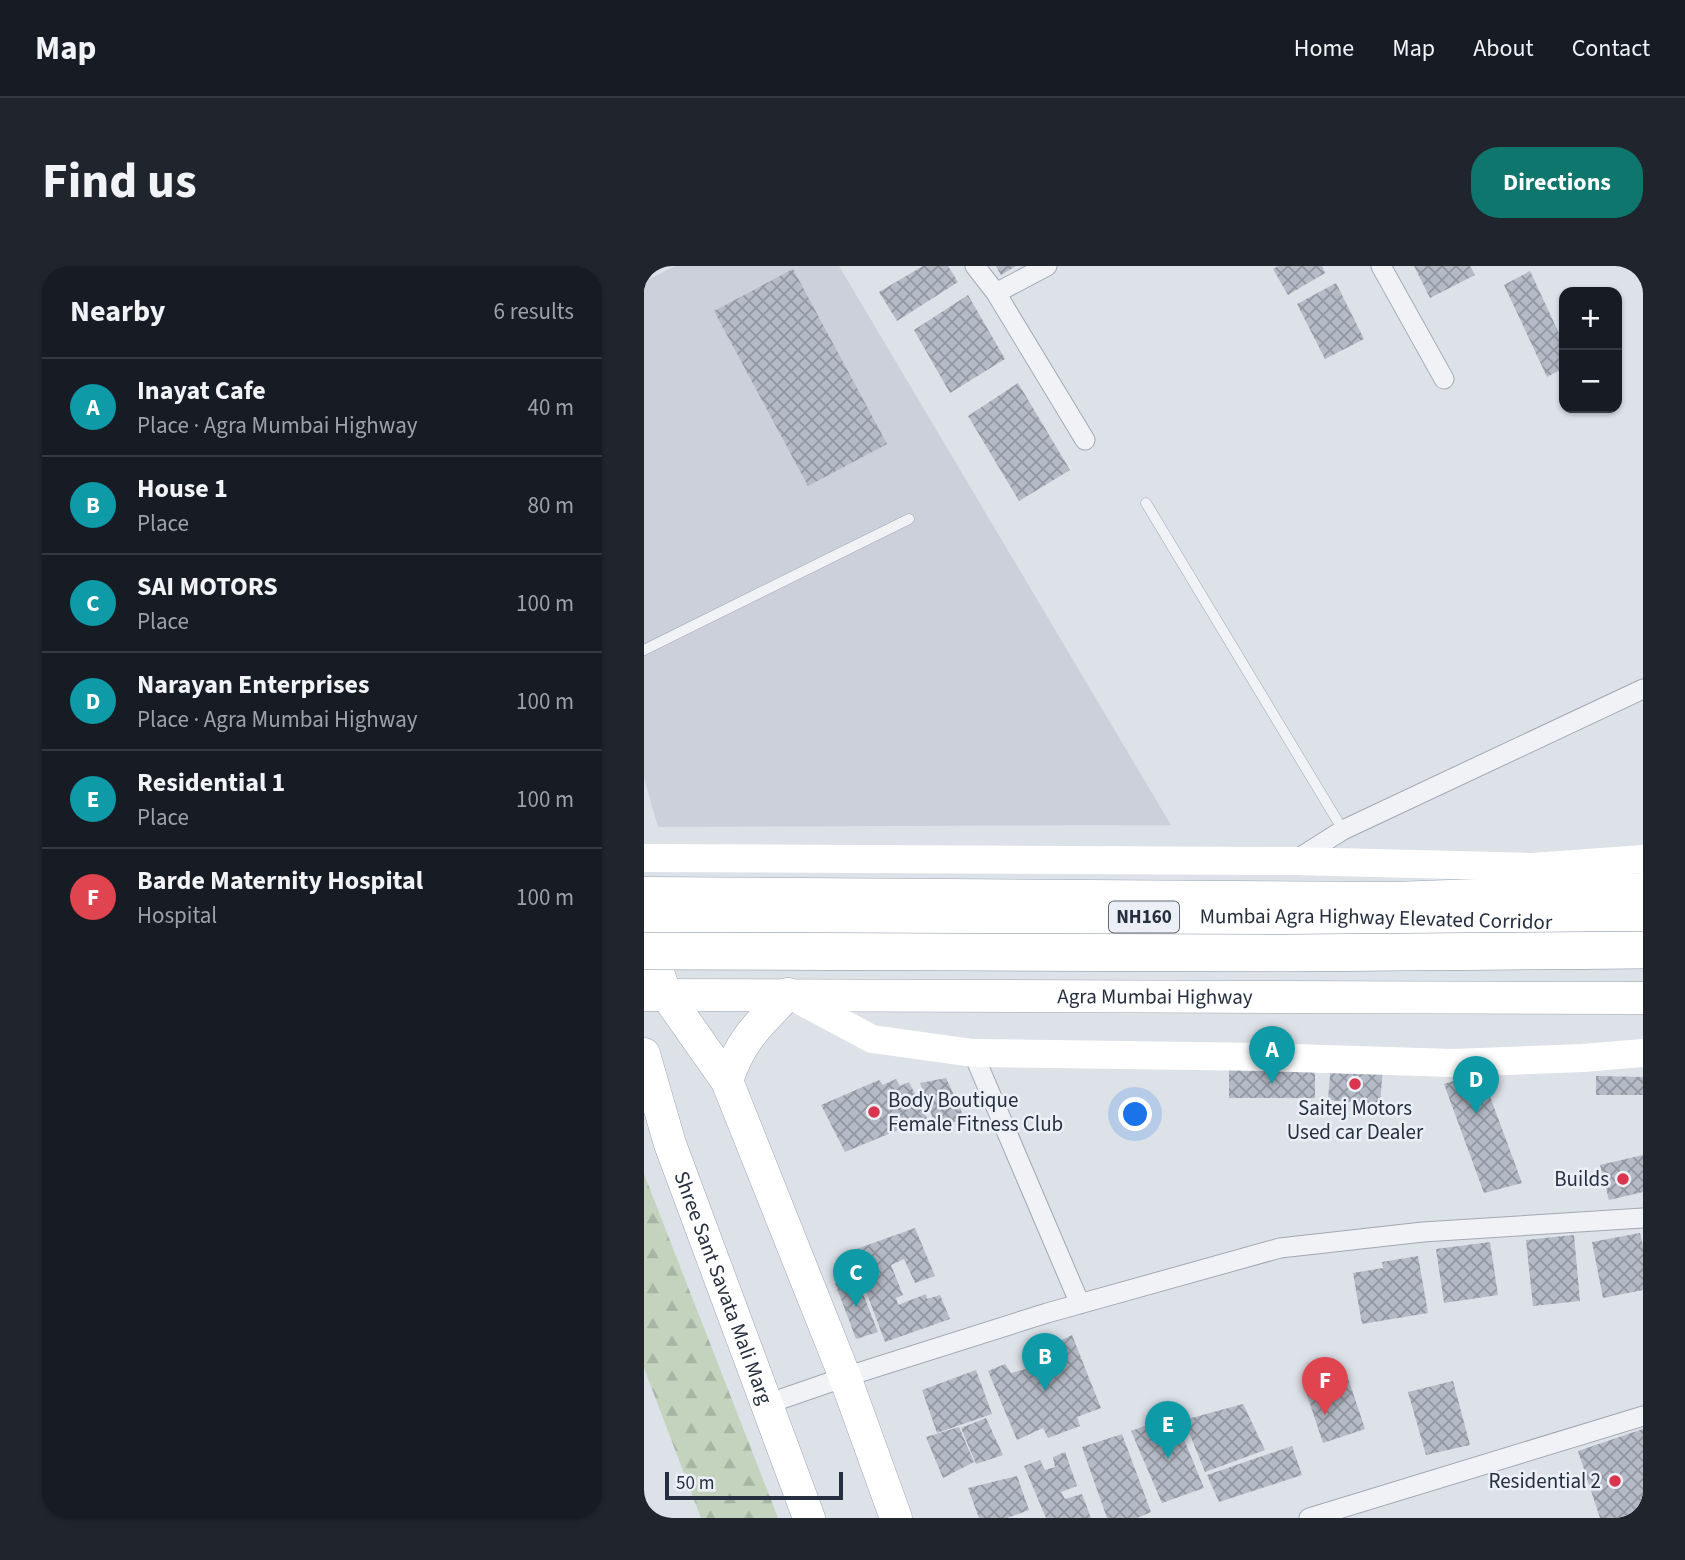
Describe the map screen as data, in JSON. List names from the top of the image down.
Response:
{
  "streets": {
    "highway": ["NH160", "Mumbai Agra Highway Elevated Corridor"],
    "main road": ["Agra Mumbai Highway", "Shree Sant Savata Mali Marg"]
  },
  "places": [
    "Saitej Motors Used car Dealer",
    "Body Boutique Female Fitness Club",
    "Builds",
    "Residential 2"
  ],
  "scale_bar": "50 m",
  "page": {
    "header": "Map",
    "nav": [
      "Home",
      "Map",
      "About",
      "Contact"
    ],
    "title": "Find us",
    "buttons": "Directions",
    "heading": ["Nearby", "6 results"],
    "map_buttons": ["+", "−"],
    "list": [
      {
        "mark": "A",
        "name": "Inayat Cafe",
        "note": "Place · Agra Mumbai Highway",
        "value": "40 m"
      },
      {
        "mark": "B",
        "name": "House 1",
        "note": "Place",
        "value": "80 m"
      },
      {
        "mark": "C",
        "name": "SAI MOTORS",
        "note": "Place",
        "value": "100 m"
      },
      {
        "mark": "D",
        "name": "Narayan Enterprises",
        "note": "Place · Agra Mumbai Highway",
        "value": "100 m"
      },
      {
        "mark": "E",
        "name": "Residential 1",
        "note": "Place",
        "value": "100 m"
      },
      {
        "mark": "F",
        "name": "Barde Maternity Hospital",
        "note": "Hospital",
        "value": "100 m"
      }
    ],
    "pins": [
      "A",
      "D",
      "C",
      "B",
      "F",
      "E"
    ],
    "scale": "50 m"
  }
}
